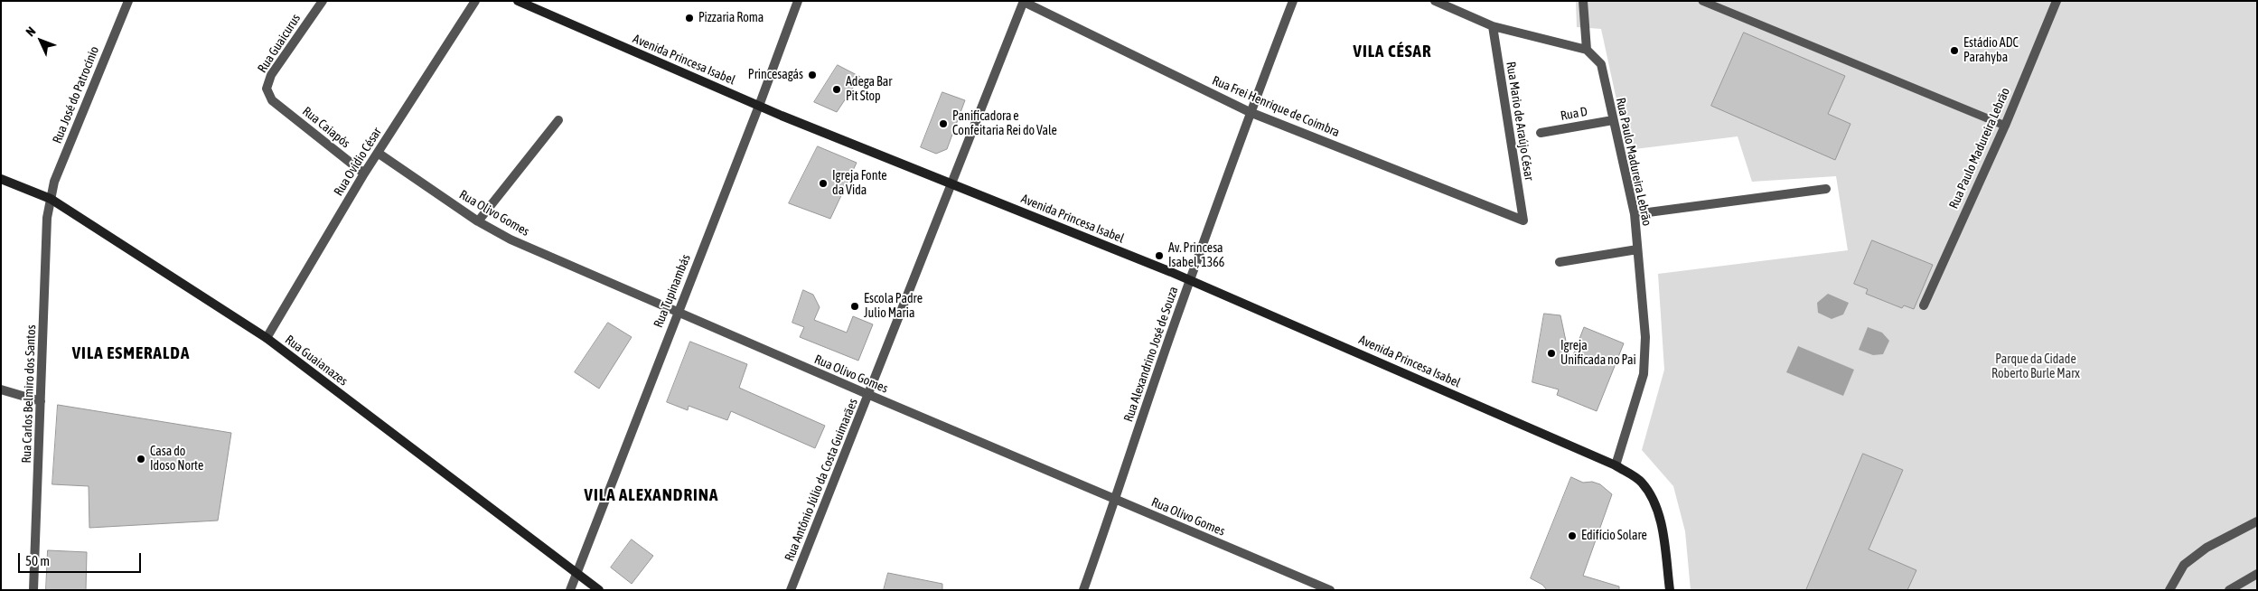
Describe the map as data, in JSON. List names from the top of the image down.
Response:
{
  "streets": {
    "main road": ["Avenida Princesa Isabel", "Rua Guaianazes"],
    "street": [
      "Rua Guaicurus",
      "Rua José do Patrocínio",
      "Rua Frei Henrique de Coimbra",
      "Rua D",
      "Rua Mario de Araújo César",
      "Rua Caiapós",
      "Rua Paulo Madureira Lebrão",
      "Rua Ovídio César",
      "Rua Olivo Gomes",
      "Rua Tupinambás",
      "Rua Alexandrino José de Souza",
      "Rua Carlos Belmiro dos Santos",
      "Rua Antônio Júlio da Costa Guimarães"
    ]
  },
  "crossings": [
    ["Rua Guaicurus", "Rua Caiapós"],
    ["Avenida Princesa Isabel", "Rua Paulo Madureira Lebrão"],
    ["Avenida Princesa Isabel", "Rua Tupinambás"],
    ["Avenida Princesa Isabel", "Rua Alexandrino José de Souza"],
    ["Avenida Princesa Isabel", "Rua Antônio Júlio da Costa Guimarães"],
    ["Rua José do Patrocínio", "Rua Guaianazes"],
    ["Rua José do Patrocínio", "Rua Carlos Belmiro dos Santos"],
    ["Rua Frei Henrique de Coimbra", "Rua Mario de Araújo César"],
    ["Rua Frei Henrique de Coimbra", "Rua Alexandrino José de Souza"],
    ["Rua Frei Henrique de Coimbra", "Rua Antônio Júlio da Costa Guimarães"],
    ["Rua D", "Rua Paulo Madureira Lebrão"],
    ["Rua Caiapós", "Rua Ovídio César"],
    ["Rua Ovídio César", "Rua Olivo Gomes"],
    ["Rua Ovídio César", "Rua Guaianazes"],
    ["Rua Olivo Gomes", "Rua Tupinambás"],
    ["Rua Olivo Gomes", "Rua Alexandrino José de Souza"],
    ["Rua Olivo Gomes", "Rua Antônio Júlio da Costa Guimarães"],
    ["Rua Tupinambás", "Rua Guaianazes"],
    ["Rua Guaianazes", "Rua Carlos Belmiro dos Santos"]
  ],
  "districts": ["VILA CÉSAR", "VILA ESMERALDA", "VILA ALEXANDRINA"],
  "parks": ["Parque da Cidade Roberto Burle Marx"],
  "places": [
    "Pizzaria Roma",
    "Estádio ADC Parahyba",
    "Princesagás",
    "Adega Bar Pit Stop",
    "Panificadora e Confeitaria Rei do Vale",
    "Igreja Fonte da Vida",
    "Av. Princesa Isabel, 1366",
    "Escola Padre Julio Maria",
    "Igreja Unificada no Pai",
    "Casa do Idoso Norte",
    "Edifício Solare"
  ],
  "scale_bar": "50 m",
  "north": "top left"
}
